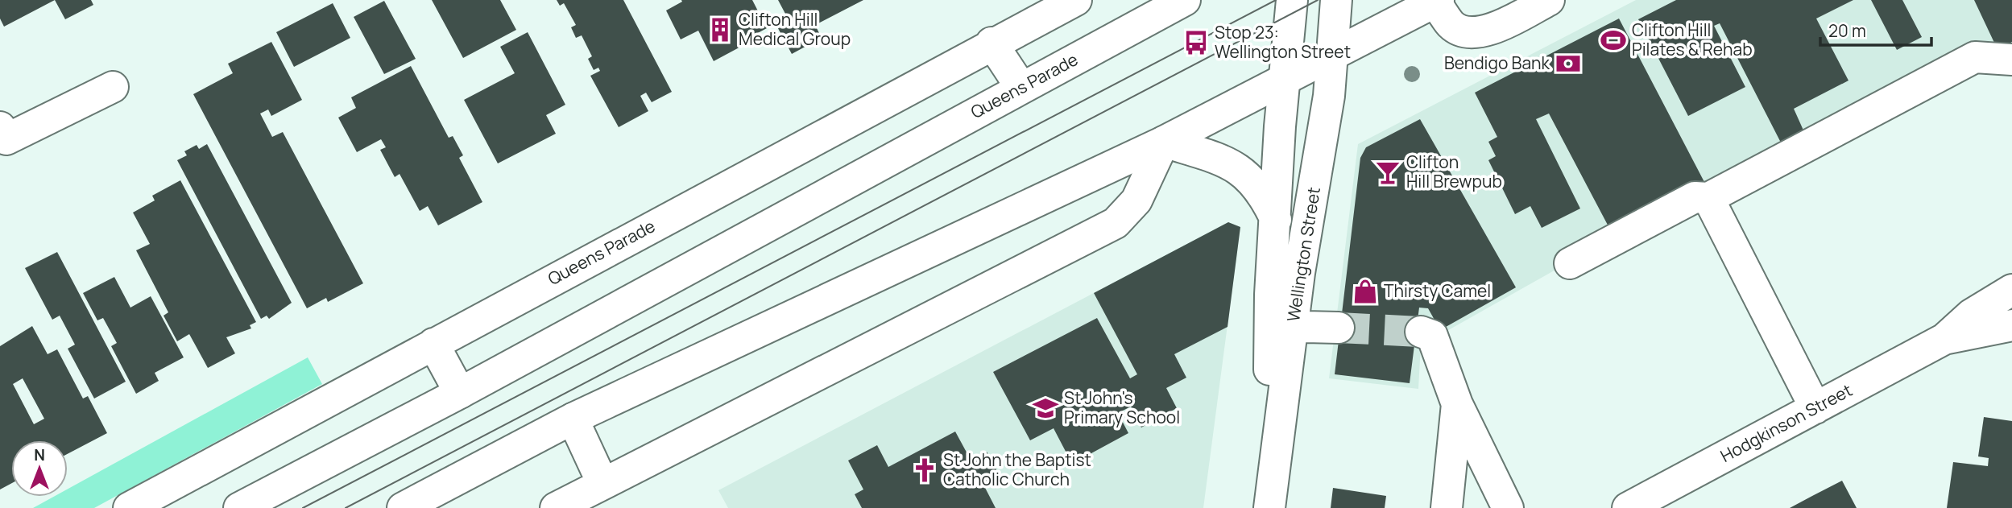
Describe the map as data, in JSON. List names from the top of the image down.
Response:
{
  "streets": {
    "street": ["Queens Parade", "Wellington Street", "Hodgkinson Street"]
  },
  "places": {
    "building": ["Clifton Hill Medical Group"],
    "sports": ["Clifton Hill Pilates & Rehab"],
    "bus stop": ["Stop 23: Wellington Street"],
    "bank": ["Bendigo Bank"],
    "bar": ["Clifton Hill Brewpub"],
    "shop": ["Thirsty Camel"],
    "school or university": ["St John's Primary School"],
    "church": ["St John the Baptist Catholic Church"]
  },
  "scale_bar": "20 m",
  "north": "top"
}
